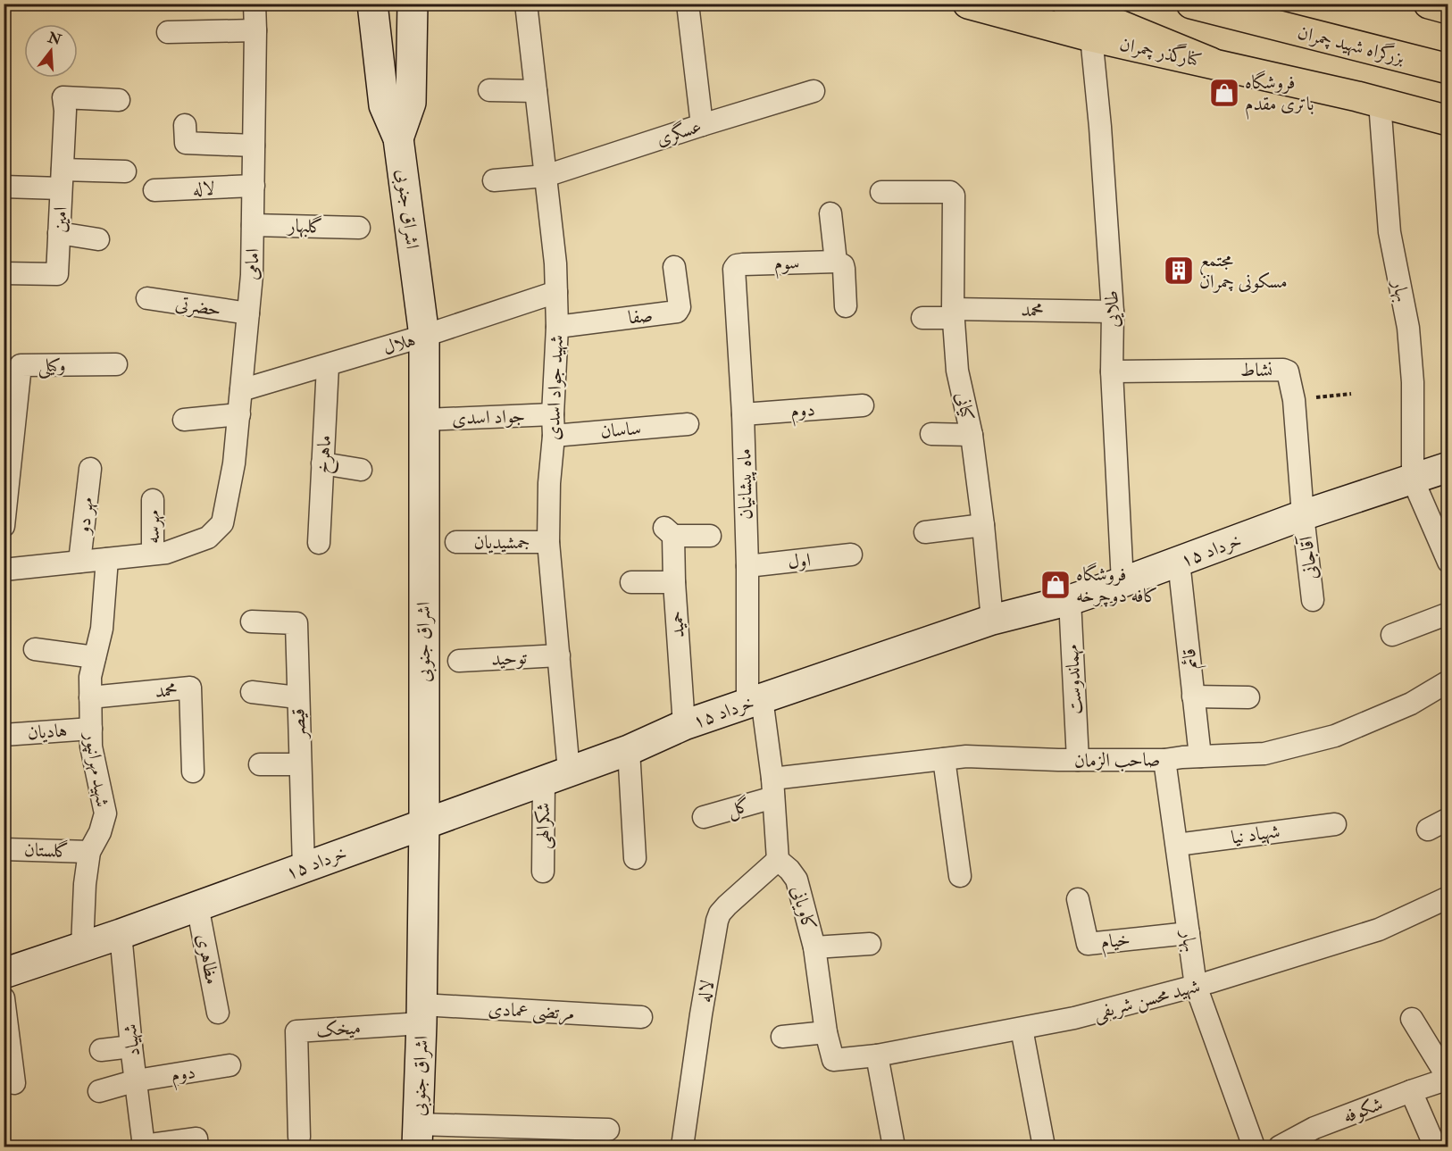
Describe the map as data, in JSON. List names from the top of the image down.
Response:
{
  "streets": {
    "main road": ["بزرگراه شهید چمران", "کنارگذر چمران"],
    "street": [
      "عسگری",
      "لاله",
      "اشراق جنوبی",
      "امین",
      "گلبهار",
      "سوم",
      "امامی",
      "بهار",
      "حضرتی",
      "طلایی",
      "محمد",
      "صفا",
      "هلال",
      "وکیلی",
      "نشاط",
      "شهید جواد اسدی",
      "کیانی",
      "دوم",
      "جواد اسدی",
      "ساسان",
      "ماهرخ",
      "ماه پیشانیان",
      "مهر دو",
      "مهرسه",
      "جمشیدیان",
      "۱۵ خرداد",
      "آقاجانی",
      "اول",
      "حمید",
      "توحید",
      "قائم",
      "مهماندوست",
      "قیصر",
      "هادیان",
      "صاحب الزمان",
      "شهید مهرانپور",
      "گل",
      "شکرالهی",
      "شهیاد نیا",
      "گلستان",
      "کاویانی",
      "خیام",
      "مظاهری",
      "شهید محسن شریفی",
      "مرتضی عمادی",
      "میخک",
      "شهیاد",
      "شکوفه"
    ]
  },
  "crossings": [
    ["کنارگذر چمران", "بهار"],
    ["کنارگذر چمران", "طلایی"],
    ["عسگری", "شهید جواد اسدی"],
    ["لاله", "امامی"],
    ["لاله", "کاویانی"],
    ["اشراق جنوبی", "هلال"],
    ["اشراق جنوبی", "جواد اسدی"],
    ["اشراق جنوبی", "۱۵ خرداد"],
    ["اشراق جنوبی", "مرتضی عمادی"],
    ["اشراق جنوبی", "میخک"],
    ["گلبهار", "امامی"],
    ["سوم", "ماه پیشانیان"],
    ["امامی", "حضرتی"],
    ["امامی", "هلال"],
    ["امامی", "مهرسه"],
    ["بهار", "۱۵ خرداد"],
    ["بهار", "صاحب الزمان"],
    ["بهار", "شهیاد نیا"],
    ["بهار", "خیام"],
    ["بهار", "شهید محسن شریفی"],
    ["طلایی", "محمد"],
    ["طلایی", "نشاط"],
    ["طلایی", "۱۵ خرداد"],
    ["محمد", "کیانی"],
    ["محمد", "شهید مهرانپور"],
    ["صفا", "شهید جواد اسدی"],
    ["هلال", "شهید جواد اسدی"],
    ["هلال", "ماهرخ"],
    ["نشاط", "۱۵ خرداد"],
    ["نشاط", "آقاجانی"],
    ["شهید جواد اسدی", "جواد اسدی"],
    ["شهید جواد اسدی", "ساسان"],
    ["شهید جواد اسدی", "جمشیدیان"],
    ["شهید جواد اسدی", "۱۵ خرداد"],
    ["شهید جواد اسدی", "توحید"],
    ["شهید جواد اسدی", "شکرالهی"],
    ["کیانی", "۱۵ خرداد"],
    ["دوم", "ماه پیشانیان"],
    ["دوم", "شهیاد"],
    ["ماه پیشانیان", "۱۵ خرداد"],
    ["ماه پیشانیان", "اول"],
    ["۱۵ خرداد", "آقاجانی"],
    ["۱۵ خرداد", "حمید"],
    ["۱۵ خرداد", "قائم"],
    ["۱۵ خرداد", "مهماندوست"],
    ["۱۵ خرداد", "قیصر"],
    ["۱۵ خرداد", "شهید مهرانپور"],
    ["۱۵ خرداد", "شکرالهی"],
    ["۱۵ خرداد", "مظاهری"],
    ["۱۵ خرداد", "شهیاد"],
    ["قائم", "صاحب الزمان"],
    ["مهماندوست", "صاحب الزمان"],
    ["هادیان", "شهید مهرانپور"],
    ["صاحب الزمان", "گل"],
    ["شهید مهرانپور", "گلستان"],
    ["کاویانی", "شهید محسن شریفی"],
    ["مرتضی عمادی", "میخک"]
  ],
  "places": {
    "shop": ["فروشگاه باتری مقدم", "فروشگاه کافه دوچرخه"],
    "building": ["مجتمع مسکونی چمران"]
  },
  "north": "top"
}
